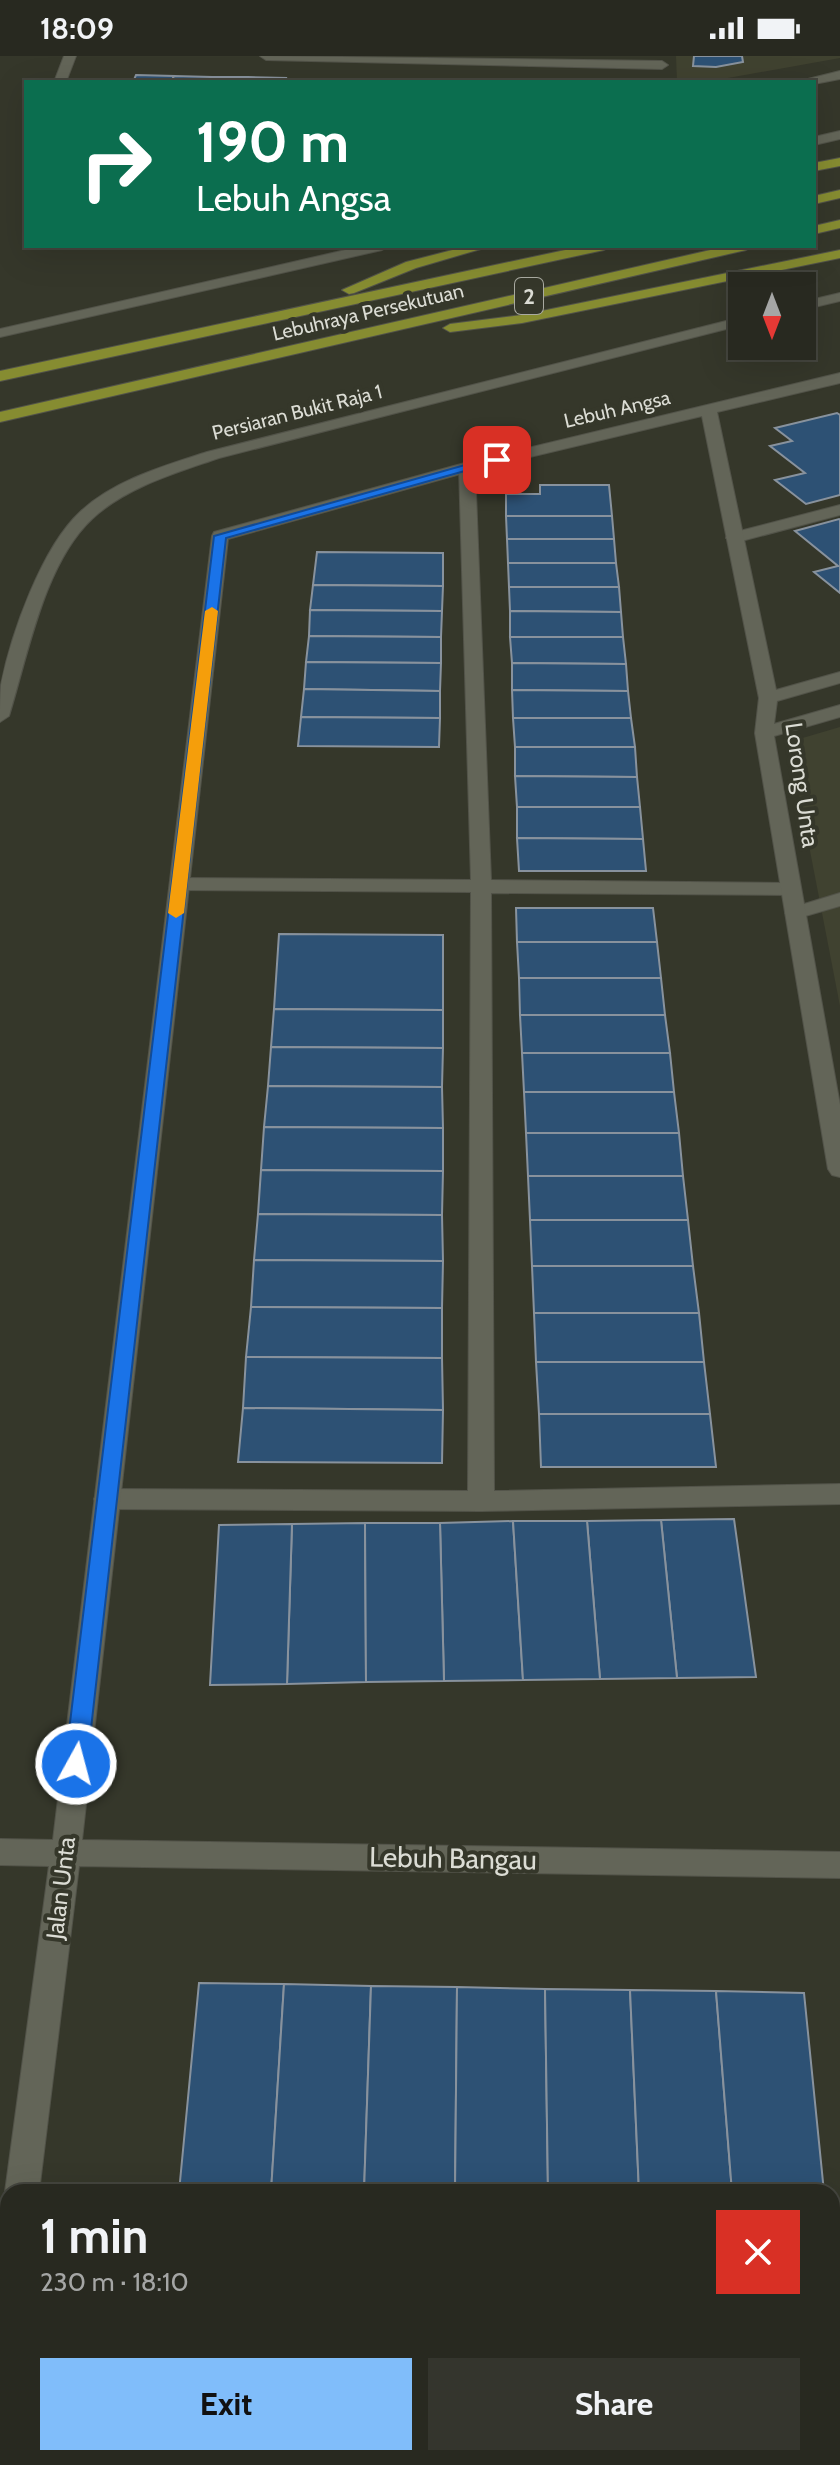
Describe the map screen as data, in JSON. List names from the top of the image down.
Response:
{
  "streets": {
    "highway": ["2", "Lebuhraya Persekutuan"],
    "street": [
      "Lebuh Angsa",
      "Persiaran Bukit Raja 1",
      "Lorong Unta",
      "Lebuh Bangau",
      "Jalan Unta"
    ]
  },
  "crossings": [
    ["Lebuh Angsa", "Lorong Unta"],
    ["Lebuh Angsa", "Jalan Unta"],
    ["Lebuh Bangau", "Jalan Unta"]
  ],
  "north": "bottom",
  "page": {
    "status": "18:09",
    "turn": ["190 m", "Lebuh Angsa"],
    "heading": ["1 min", "230 m · 18:10"],
    "buttons": ["Exit", "Share"]
  }
}
